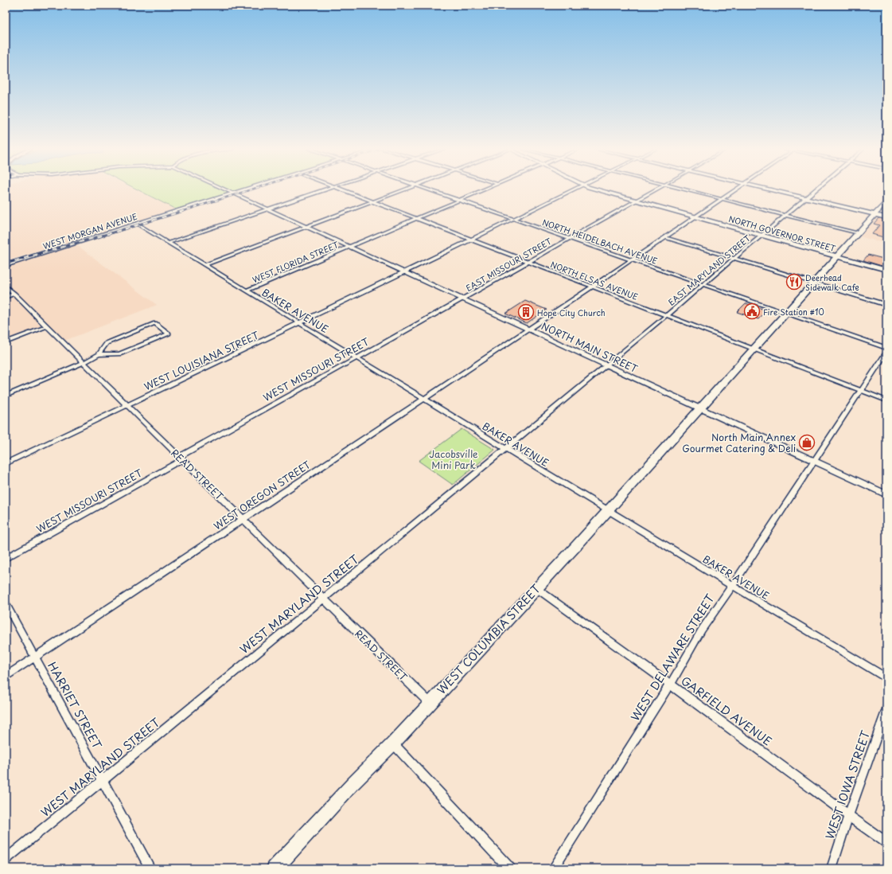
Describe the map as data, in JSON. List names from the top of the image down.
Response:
{
  "streets": {
    "main road": ["NORTH GOVERNOR STREET", "WEST COLUMBIA STREET"],
    "street": [
      "WEST MORGAN AVENUE",
      "NORTH HEIDELBACH AVENUE",
      "WEST FLORIDA STREET",
      "EAST MISSOURI STREET",
      "EAST MARYLAND STREET",
      "NORTH ELSAS AVENUE",
      "BAKER AVENUE",
      "NORTH MAIN STREET",
      "WEST LOUISIANA STREET",
      "WEST MISSOURI STREET",
      "READ STREET",
      "WEST OREGON STREET",
      "WEST MARYLAND STREET",
      "WEST DELAWARE STREET",
      "HARRIET STREET",
      "GARFIELD AVENUE",
      "WEST IOWA STREET"
    ]
  },
  "crossings": [
    ["WEST MORGAN AVENUE", "BAKER AVENUE"],
    ["WEST MORGAN AVENUE", "NORTH MAIN STREET"],
    ["NORTH GOVERNOR STREET", "EAST MISSOURI STREET"],
    ["NORTH GOVERNOR STREET", "EAST MARYLAND STREET"],
    ["NORTH GOVERNOR STREET", "WEST OREGON STREET"],
    ["NORTH GOVERNOR STREET", "WEST COLUMBIA STREET"],
    ["NORTH HEIDELBACH AVENUE", "WEST FLORIDA STREET"],
    ["NORTH HEIDELBACH AVENUE", "EAST MISSOURI STREET"],
    ["NORTH HEIDELBACH AVENUE", "EAST MARYLAND STREET"],
    ["NORTH HEIDELBACH AVENUE", "WEST LOUISIANA STREET"],
    ["NORTH HEIDELBACH AVENUE", "WEST OREGON STREET"],
    ["NORTH HEIDELBACH AVENUE", "WEST COLUMBIA STREET"],
    ["WEST FLORIDA STREET", "NORTH ELSAS AVENUE"],
    ["WEST FLORIDA STREET", "BAKER AVENUE"],
    ["WEST FLORIDA STREET", "NORTH MAIN STREET"],
    ["EAST MISSOURI STREET", "NORTH ELSAS AVENUE"],
    ["EAST MISSOURI STREET", "NORTH MAIN STREET"],
    ["EAST MISSOURI STREET", "WEST MISSOURI STREET"],
    ["EAST MARYLAND STREET", "NORTH ELSAS AVENUE"],
    ["EAST MARYLAND STREET", "NORTH MAIN STREET"],
    ["EAST MARYLAND STREET", "WEST MARYLAND STREET"],
    ["NORTH ELSAS AVENUE", "WEST LOUISIANA STREET"],
    ["NORTH ELSAS AVENUE", "WEST OREGON STREET"],
    ["NORTH ELSAS AVENUE", "WEST COLUMBIA STREET"],
    ["NORTH ELSAS AVENUE", "WEST DELAWARE STREET"],
    ["BAKER AVENUE", "WEST LOUISIANA STREET"],
    ["BAKER AVENUE", "WEST MISSOURI STREET"],
    ["BAKER AVENUE", "WEST OREGON STREET"],
    ["BAKER AVENUE", "WEST MARYLAND STREET"],
    ["BAKER AVENUE", "WEST COLUMBIA STREET"],
    ["BAKER AVENUE", "WEST DELAWARE STREET"],
    ["NORTH MAIN STREET", "WEST LOUISIANA STREET"],
    ["NORTH MAIN STREET", "WEST MISSOURI STREET"],
    ["NORTH MAIN STREET", "WEST OREGON STREET"],
    ["NORTH MAIN STREET", "WEST MARYLAND STREET"],
    ["NORTH MAIN STREET", "WEST COLUMBIA STREET"],
    ["NORTH MAIN STREET", "WEST DELAWARE STREET"],
    ["WEST LOUISIANA STREET", "READ STREET"],
    ["WEST MISSOURI STREET", "READ STREET"],
    ["READ STREET", "WEST OREGON STREET"],
    ["READ STREET", "WEST MARYLAND STREET"],
    ["READ STREET", "WEST COLUMBIA STREET"],
    ["WEST OREGON STREET", "HARRIET STREET"],
    ["WEST MARYLAND STREET", "HARRIET STREET"],
    ["WEST COLUMBIA STREET", "GARFIELD AVENUE"],
    ["WEST DELAWARE STREET", "GARFIELD AVENUE"],
    ["GARFIELD AVENUE", "WEST IOWA STREET"]
  ],
  "parks": ["Jacobsville Mini Park"],
  "places": {
    "restaurant": ["Deerhead Sidewalk Cafe"],
    "public building": ["Fire Station #10"],
    "building": ["Hope City Church"],
    "shop": ["North Main Annex Gourmet Catering & Deli"]
  }
}
